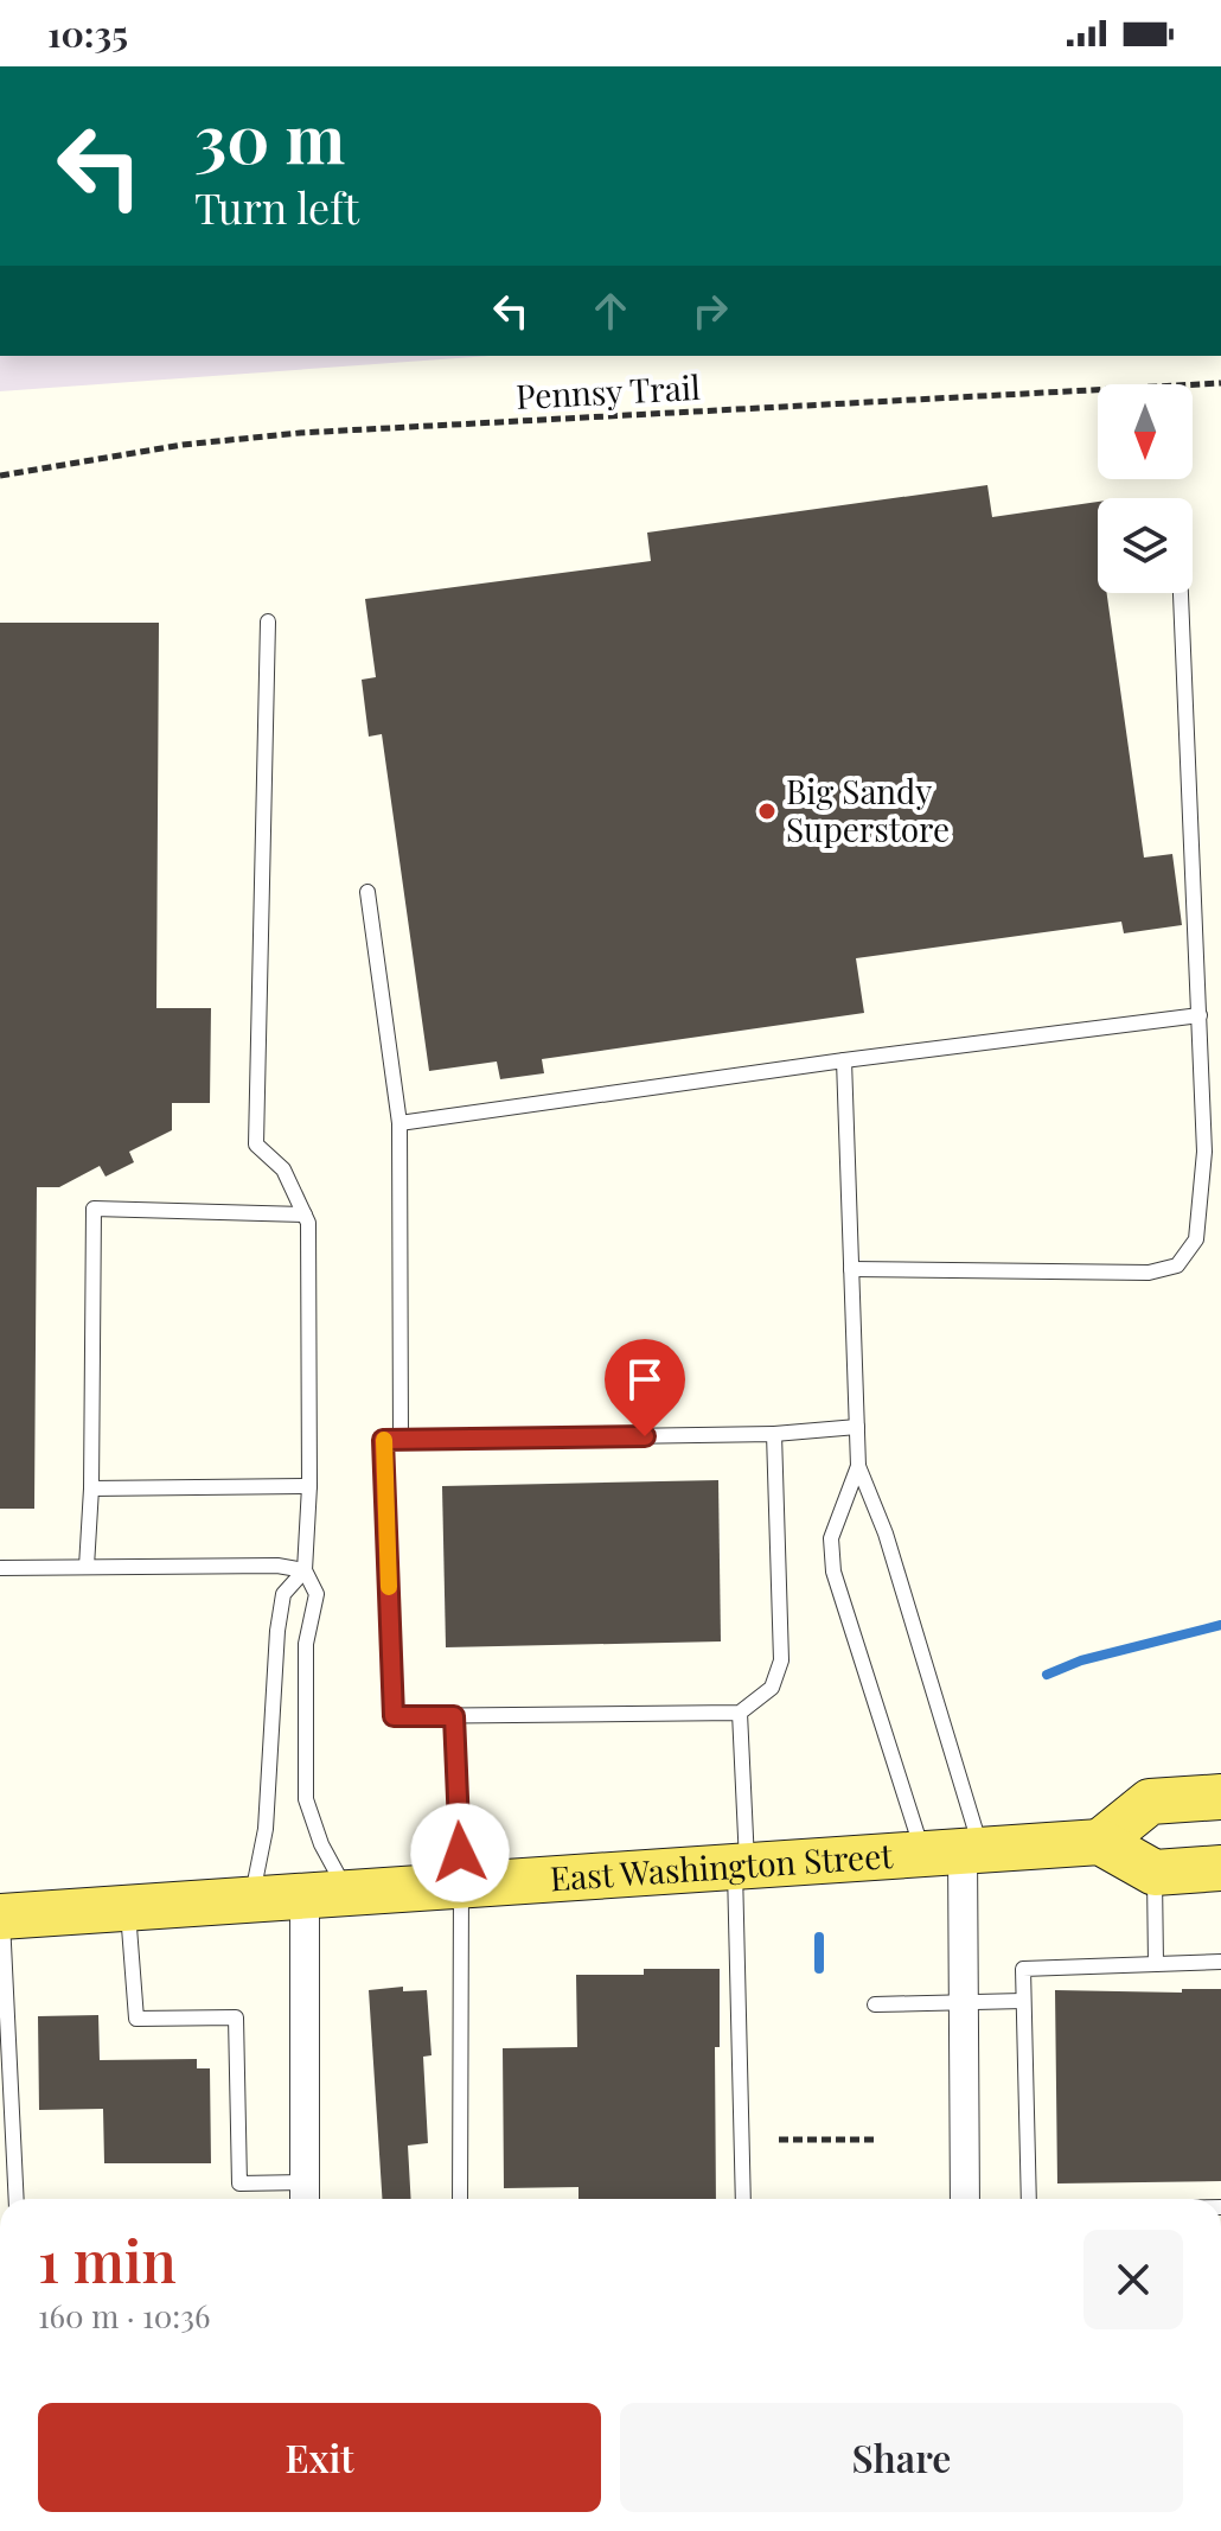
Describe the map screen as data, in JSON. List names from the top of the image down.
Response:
{
  "streets": {
    "main road": ["East Washington Street"],
    "path": ["Pennsy Trail"]
  },
  "places": ["Big Sandy Superstore"],
  "north": "bottom",
  "page": {
    "status": "10:35",
    "turn": ["30 m", "Turn left"],
    "heading": ["1 min", "160 m · 10:36"],
    "buttons": ["Exit", "Share"]
  }
}
